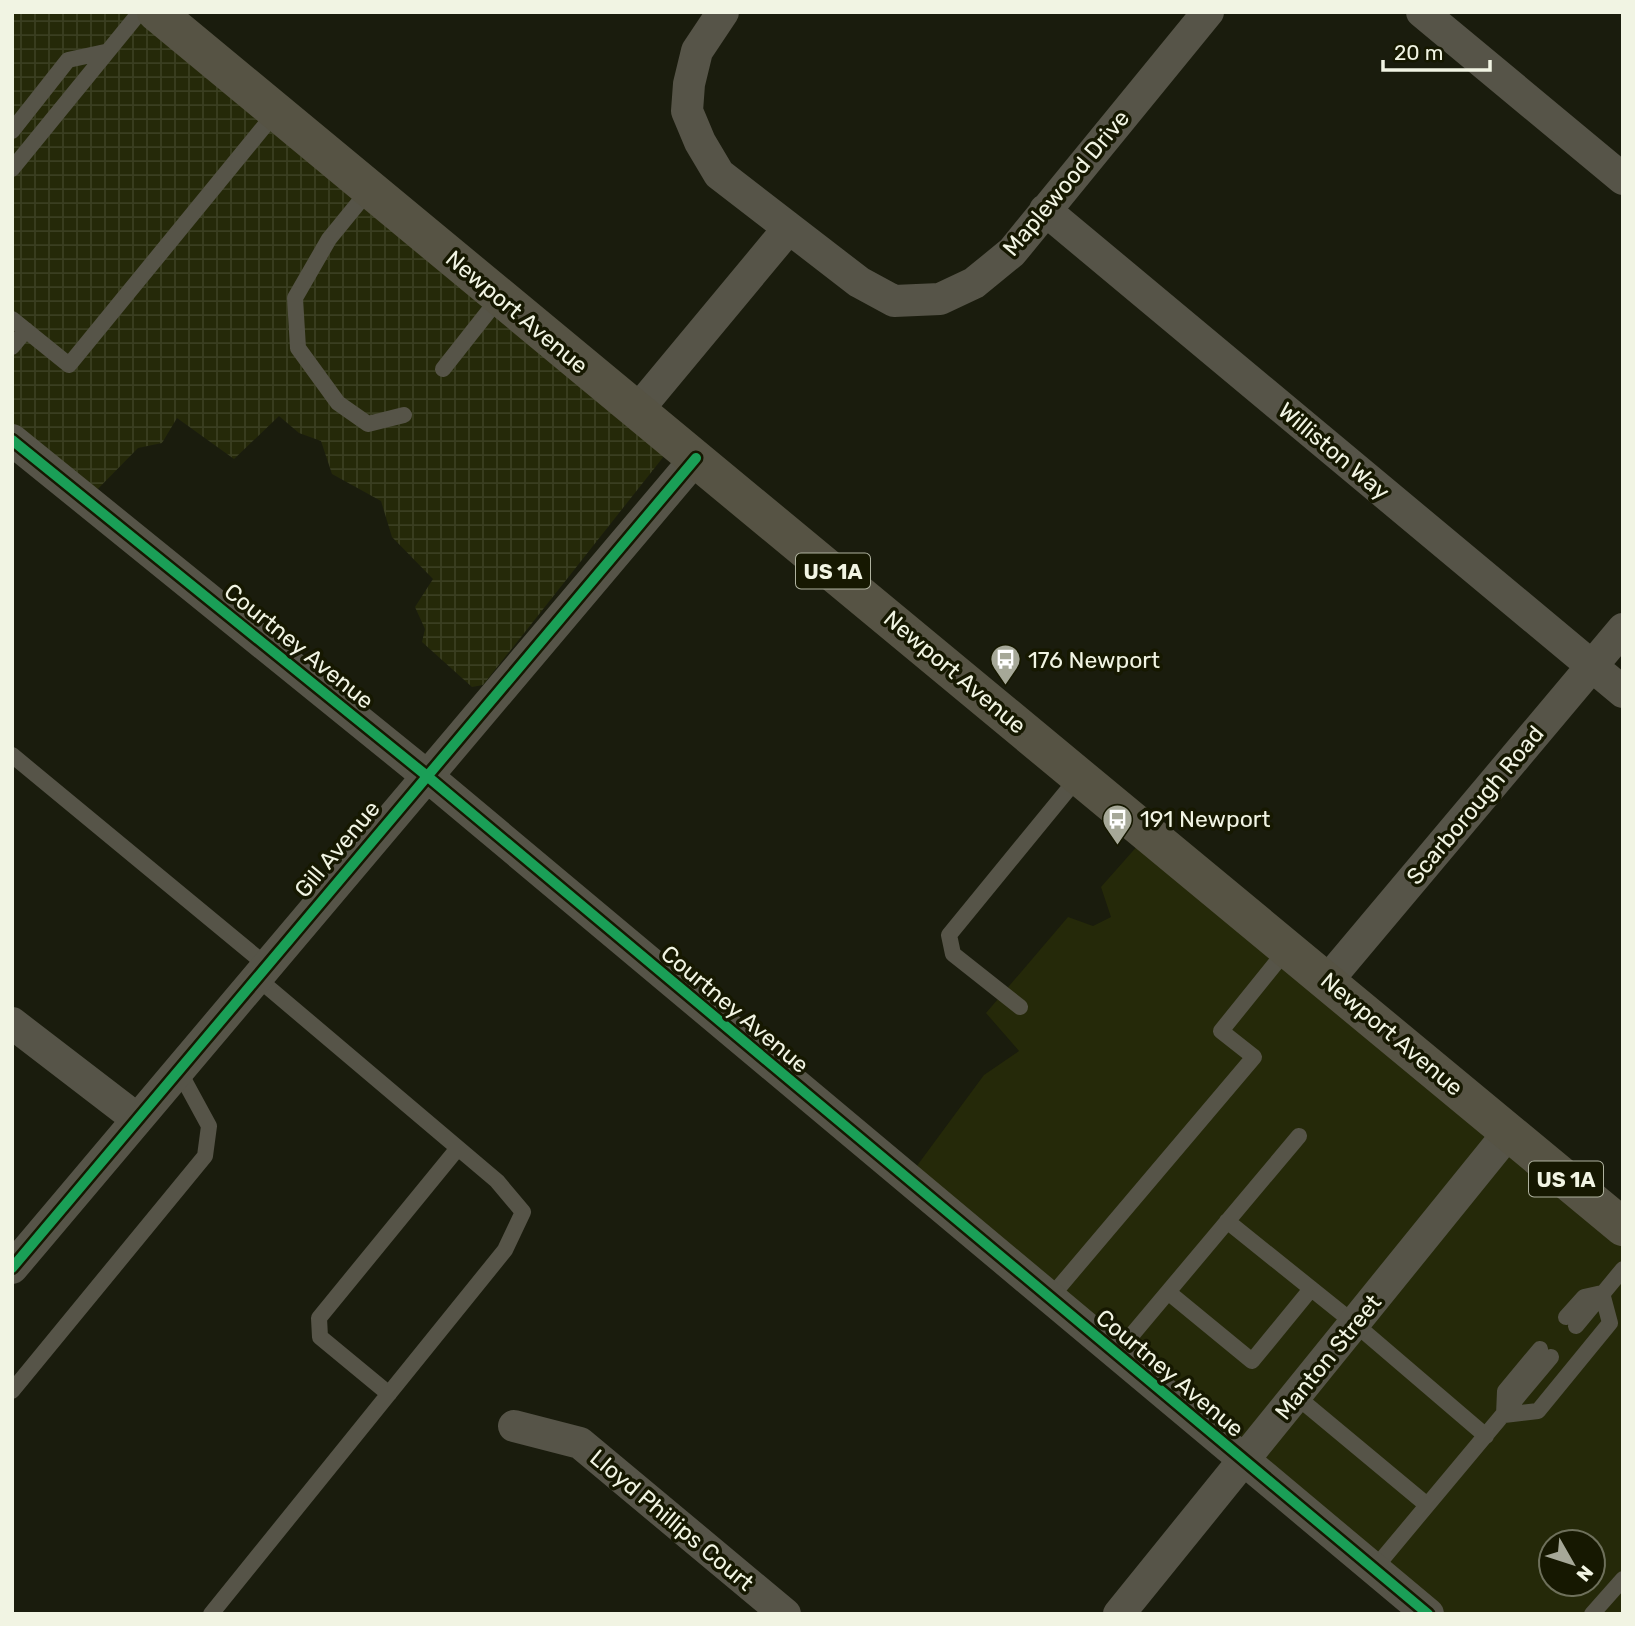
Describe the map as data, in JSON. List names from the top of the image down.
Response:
{
  "streets": {
    "main road": ["Newport Avenue", "US 1A"],
    "street": [
      "Maplewood Drive",
      "Williston Way",
      "Courtney Avenue",
      "Scarborough Road",
      "Gill Avenue",
      "Manton Street",
      "Lloyd Phillips Court"
    ]
  },
  "crossings": [
    ["Maplewood Drive", "Williston Way"],
    ["Newport Avenue", "Scarborough Road"],
    ["Newport Avenue", "Gill Avenue"],
    ["Newport Avenue", "Manton Street"],
    ["Williston Way", "Scarborough Road"],
    ["Courtney Avenue", "Gill Avenue"],
    ["Courtney Avenue", "Manton Street"]
  ],
  "places": {
    "bus stop": ["176 Newport", "191 Newport"]
  },
  "scale_bar": "20 m",
  "north": "bottom right"
}
